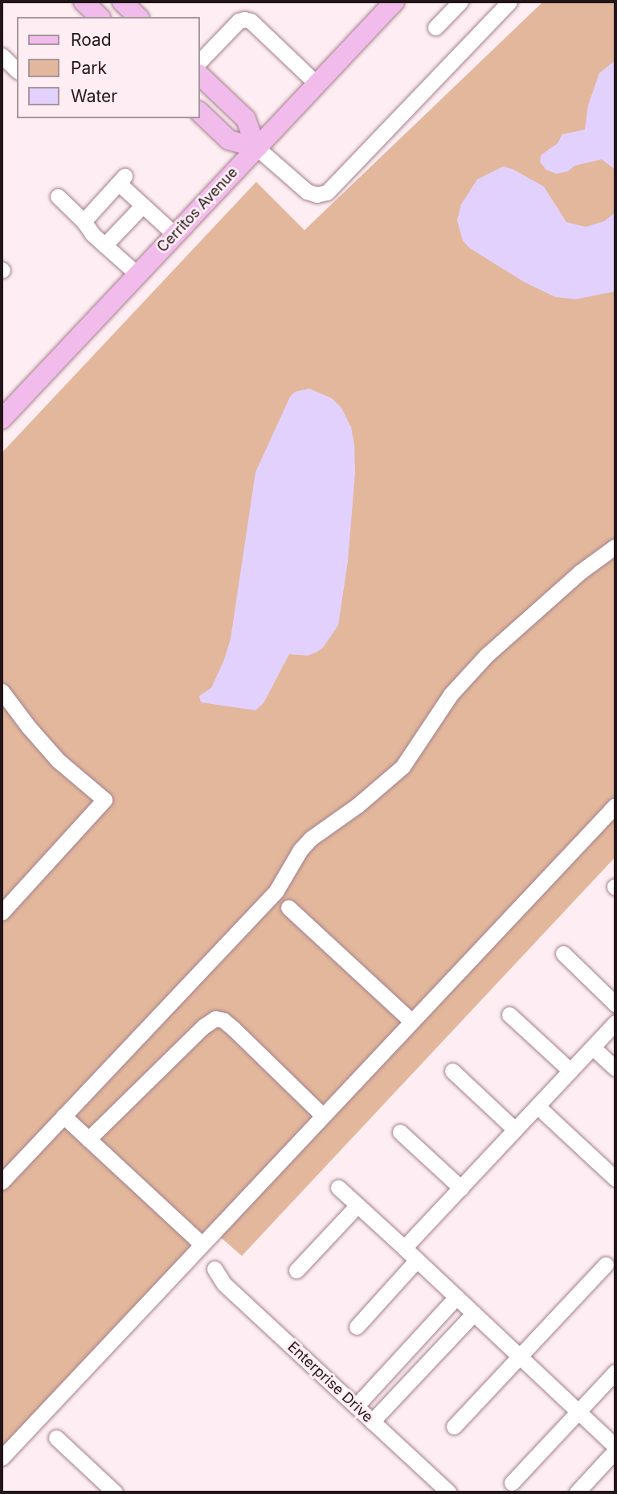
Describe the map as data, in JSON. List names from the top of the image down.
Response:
{
  "streets": {
    "main road": ["Cerritos Avenue"],
    "street": ["Enterprise Drive"]
  },
  "legend": ["Road", "Park", "Water"]
}
